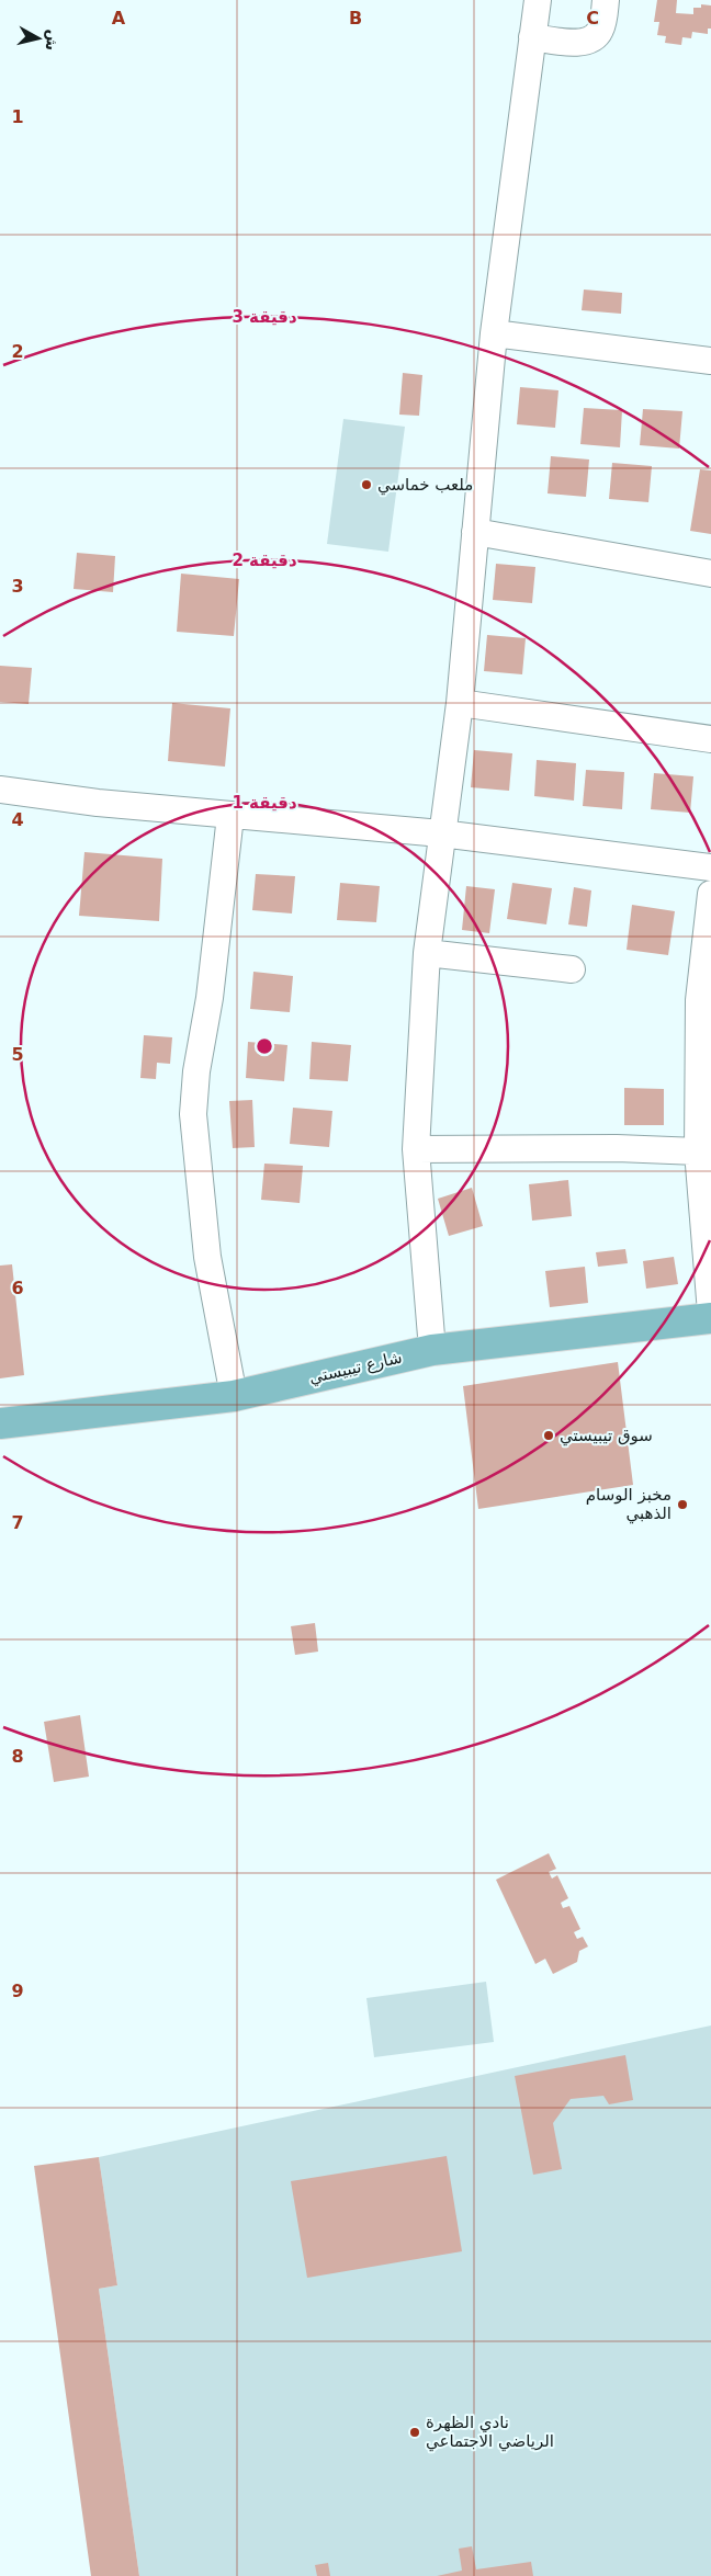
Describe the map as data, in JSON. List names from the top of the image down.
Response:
{
  "streets": {
    "main road": ["شارع تيبيستي"]
  },
  "places": [
    "ملعب خماسي",
    "سوق تيبيستي",
    "مخبز الوسام الذهبي",
    "نادي الظهرة الرياضي الاجتماعي"
  ],
  "north": "right",
  "grid": {
    "columns": ["A", "B", "C"],
    "rows": [
      "1",
      "2",
      "3",
      "4",
      "5",
      "6",
      "7",
      "8",
      "9"
    ]
  },
  "rings": ["3 دقيقة", "2 دقيقة", "1 دقيقة"]
}
